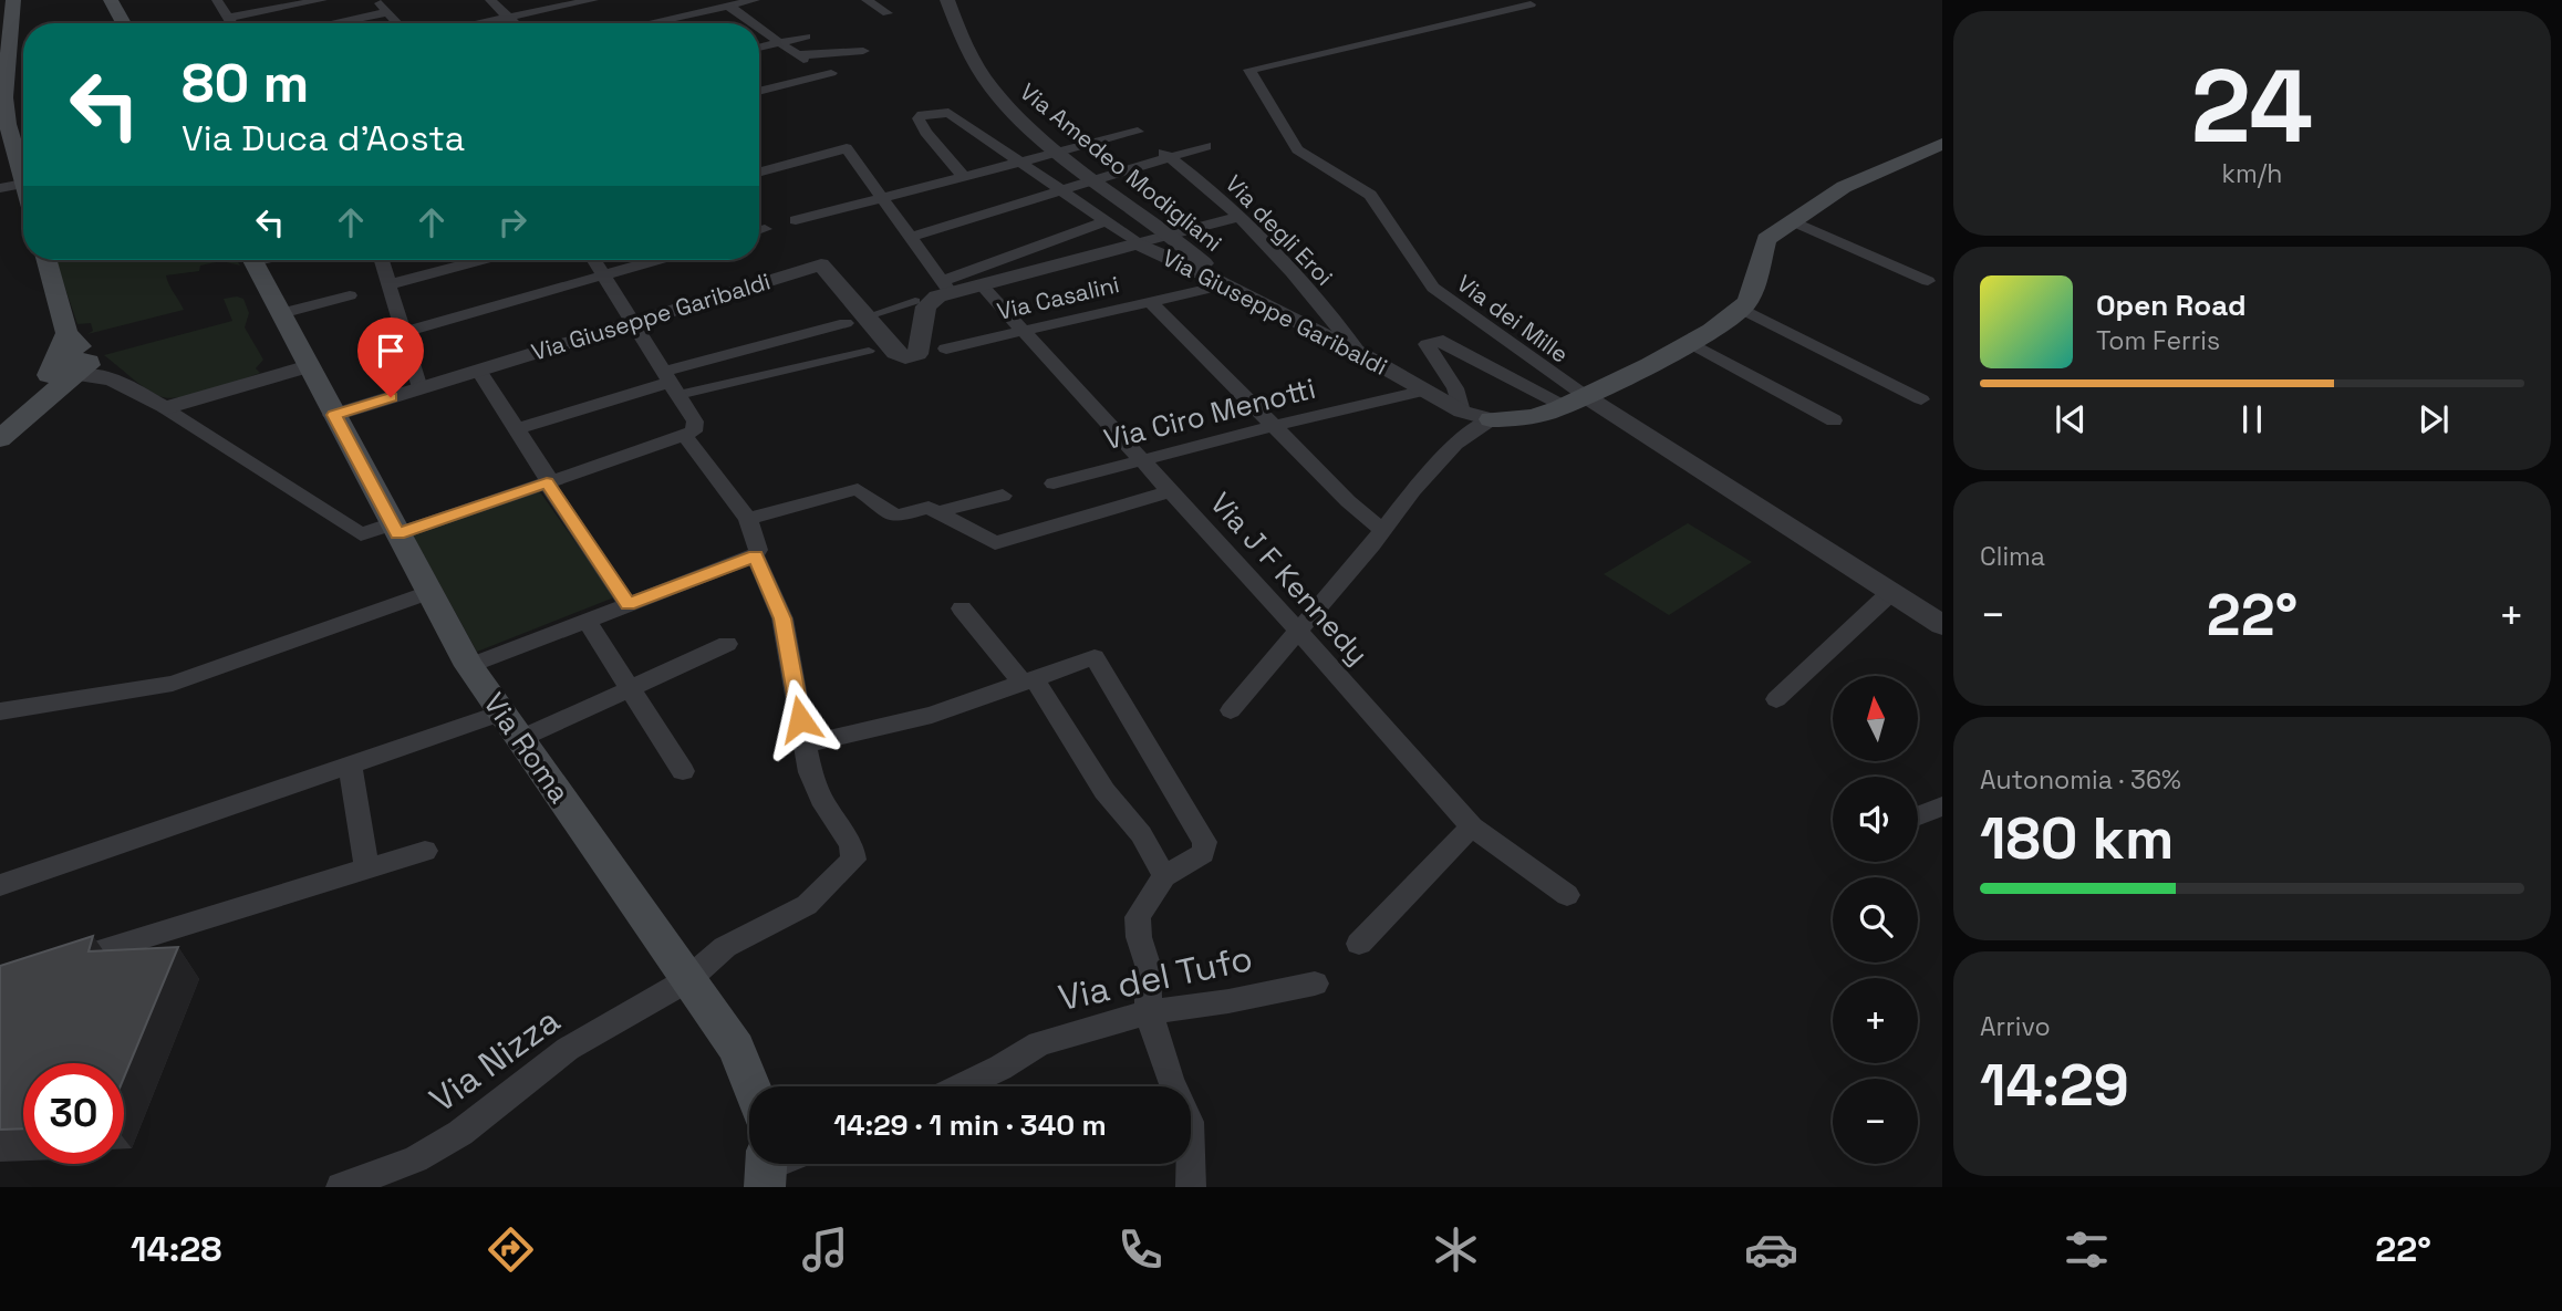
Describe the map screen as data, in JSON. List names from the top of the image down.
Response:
{
  "streets": {
    "main road": ["Via Giuseppe Garibaldi", "Via Roma"],
    "street": [
      "Via Amedeo Modigliani",
      "Via degli Eroi",
      "Via Casalini",
      "Via dei Mille",
      "Via Ciro Menotti",
      "Via J F Kennedy",
      "Via del Tufo",
      "Via Nizza"
    ]
  },
  "crossings": [
    ["Via Amedeo Modigliani", "Via Casalini"],
    ["Via Amedeo Modigliani", "Via Giuseppe Garibaldi"],
    ["Via degli Eroi", "Via Giuseppe Garibaldi"],
    ["Via Casalini", "Via Giuseppe Garibaldi"],
    ["Via Casalini", "Via J F Kennedy"],
    ["Via Giuseppe Garibaldi", "Via dei Mille"],
    ["Via Giuseppe Garibaldi", "Via Ciro Menotti"],
    ["Via Giuseppe Garibaldi", "Via J F Kennedy"],
    ["Via Giuseppe Garibaldi", "Via Roma"],
    ["Via Ciro Menotti", "Via J F Kennedy"],
    ["Via Roma", "Via Nizza"]
  ],
  "north": "top",
  "page": {
    "tile": [
      ["24", "km/h"],
      "Clima",
      ["Autonomia · 36%", "180 km"],
      ["Arrivo", "14:29"]
    ],
    "turn": ["80 m", "Via Duca d'Aosta"],
    "song": ["Open Road", "Tom Ferris"],
    "heat": ["−", "22°", "+"],
    "map_buttons": ["+", "−"],
    "limit": "30",
    "trip": "14:29 · 1 min · 340 m",
    "tabs": ["14:28", "22°"]
  }
}
